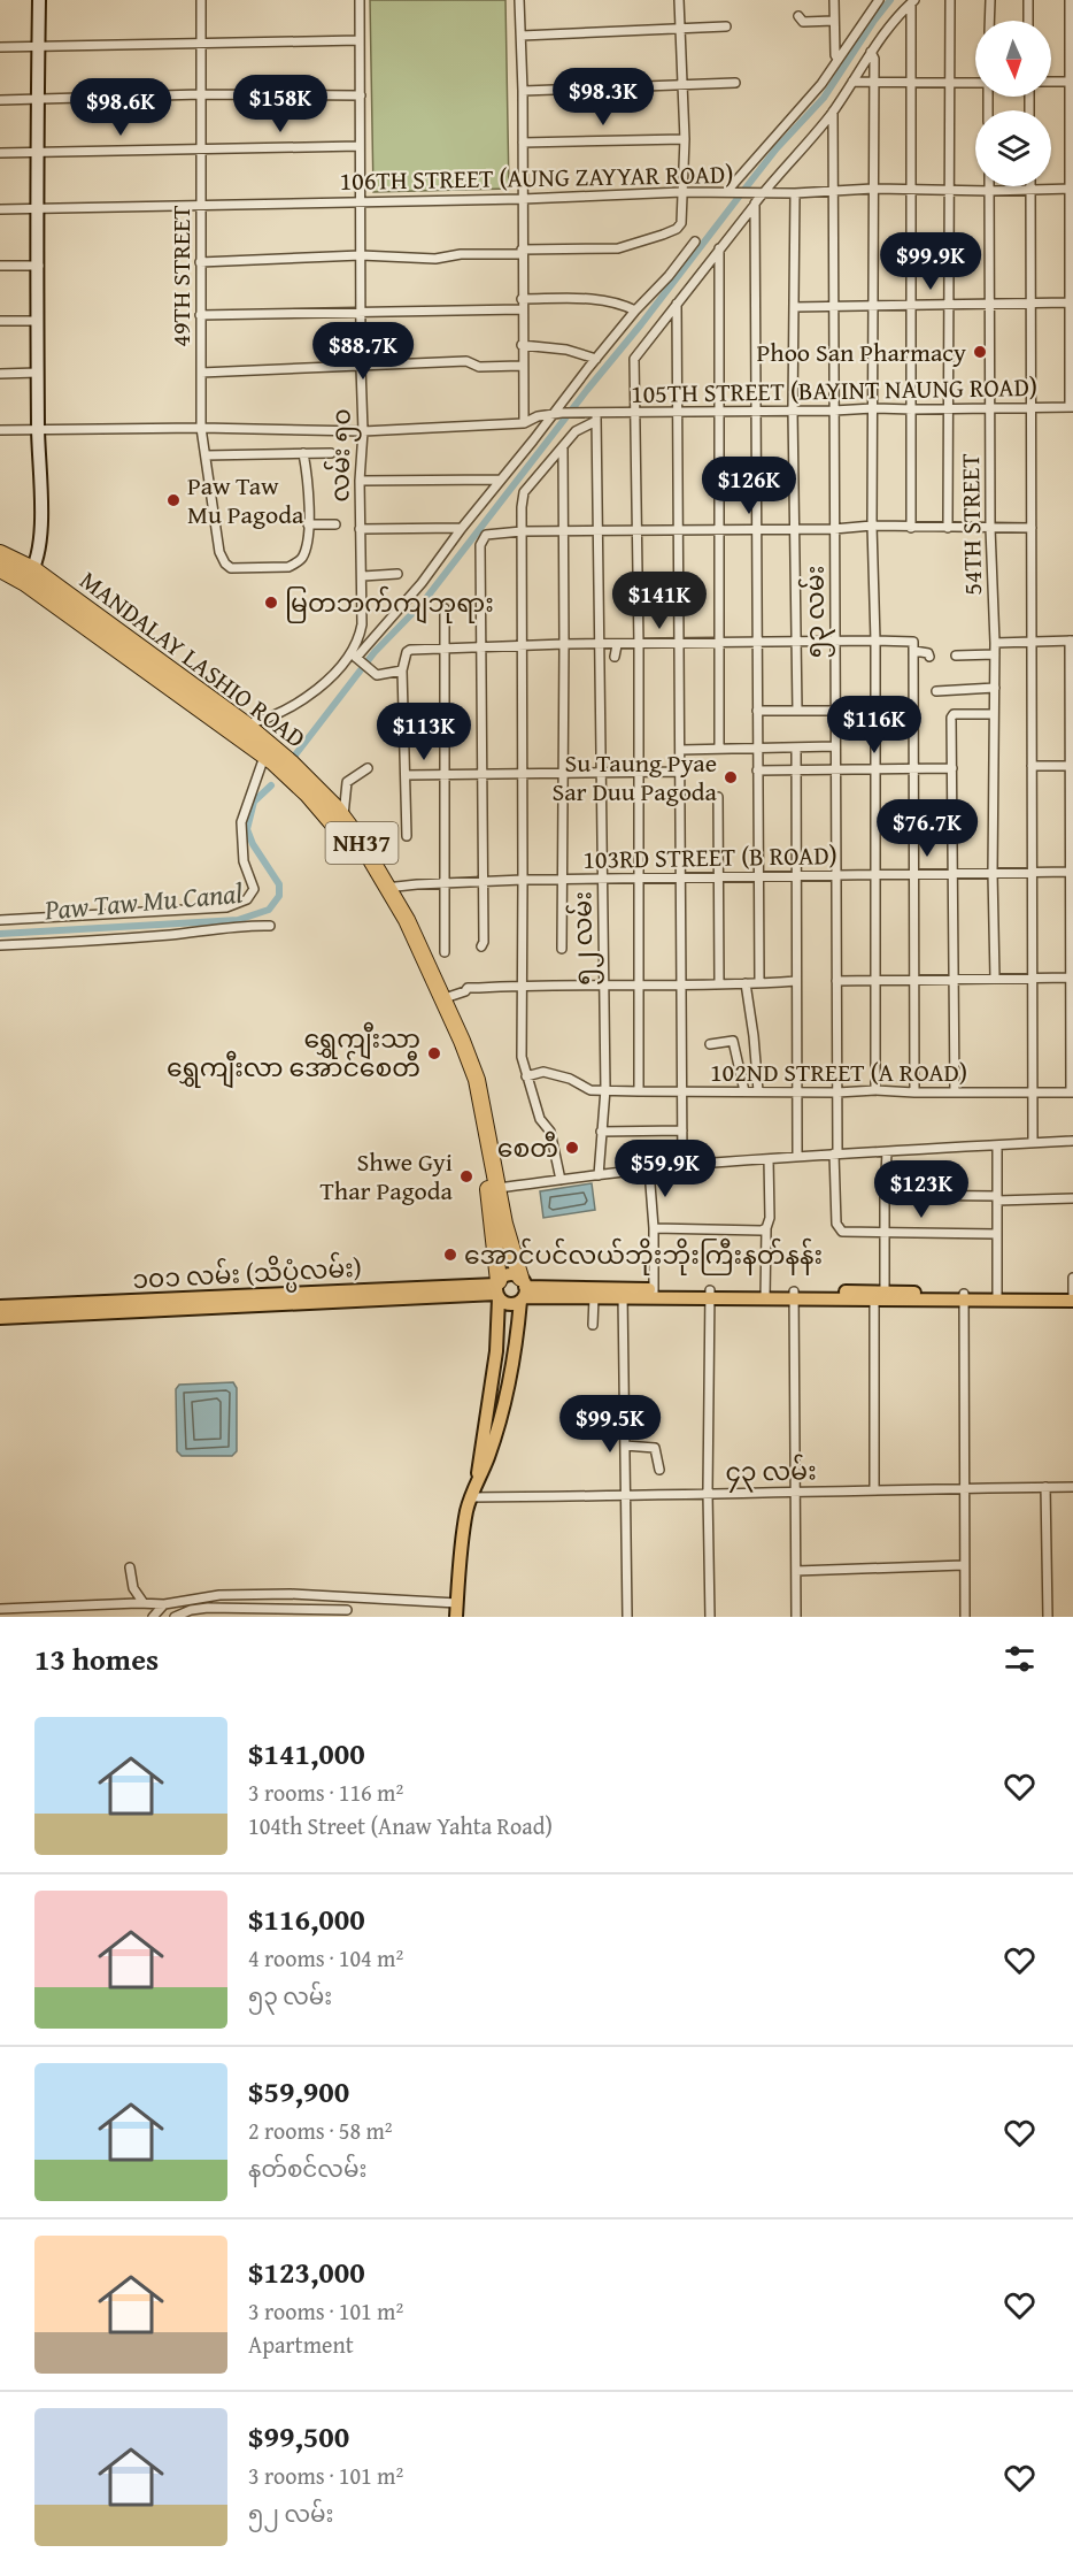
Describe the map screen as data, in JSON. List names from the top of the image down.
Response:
{
  "streets": {
    "highway": ["MANDALAY LASHIO ROAD", "NH37"],
    "main road": ["၁၀၁ လမ်း (သိပ္ပံလမ်း)"],
    "street": [
      "106TH STREET (AUNG ZAYYAR ROAD)",
      "49TH STREET",
      "105TH STREET (BAYINT NAUNG ROAD)",
      "လမ်း ၅၀",
      "54TH STREET",
      "၅၃ လမ်း",
      "103RD STREET (B ROAD)",
      "၅၂ လမ်း",
      "102ND STREET (A ROAD)",
      "၄၃ လမ်း"
    ]
  },
  "crossings": [
    ["106TH STREET (AUNG ZAYYAR ROAD)", "49TH STREET"],
    ["106TH STREET (AUNG ZAYYAR ROAD)", "လမ်း ၅၀"],
    ["106TH STREET (AUNG ZAYYAR ROAD)", "54TH STREET"],
    ["106TH STREET (AUNG ZAYYAR ROAD)", "၅၃ လမ်း"],
    ["105TH STREET (BAYINT NAUNG ROAD)", "54TH STREET"],
    ["105TH STREET (BAYINT NAUNG ROAD)", "၅၃ လမ်း"],
    ["105TH STREET (BAYINT NAUNG ROAD)", "၅၂ လမ်း"],
    ["လမ်း ၅၀", "MANDALAY LASHIO ROAD"],
    ["54TH STREET", "103RD STREET (B ROAD)"],
    ["၅၃ လမ်း", "103RD STREET (B ROAD)"],
    ["၅၃ လမ်း", "102ND STREET (A ROAD)"],
    ["MANDALAY LASHIO ROAD", "NH37"],
    ["MANDALAY LASHIO ROAD", "103RD STREET (B ROAD)"],
    ["NH37", "103RD STREET (B ROAD)"],
    ["NH37", "၁၀၁ လမ်း (သိပ္ပံလမ်း)"],
    ["103RD STREET (B ROAD)", "၅၂ လမ်း"],
    ["၅၂ လမ်း", "102ND STREET (A ROAD)"]
  ],
  "water": ["Paw Taw Mu Canal"],
  "places": [
    "Phoo San Pharmacy",
    "Paw Taw Mu Pagoda",
    "မြတဘက်ကျဘုရား",
    "Su Taung Pyae Sar Duu Pagoda",
    "ရွှေကျီးသာ ရွှေကျီးလာ အောင်စေတီ",
    "စေတီ",
    "Shwe Gyi Thar Pagoda",
    "အောင်ပင်လယ်ဘိုးဘိုးကြီးနတ်နန်း"
  ],
  "north": "bottom",
  "page": {
    "price": [
      "$98.3K",
      "$158K",
      "$98.6K",
      "$99.9K",
      "$88.7K",
      "$126K",
      "$141K",
      "$116K",
      "$113K",
      "$76.7K",
      "$59.9K",
      "$123K",
      "$99.5K"
    ],
    "heading": "13 homes",
    "list": [
      {
        "name": "$141,000",
        "note": "3 rooms · 116 m² · 104th Street (Anaw Yahta Road)"
      },
      {
        "name": "$116,000",
        "note": "4 rooms · 104 m² · ၅၃ လမ်း"
      },
      {
        "name": "$59,900",
        "note": "2 rooms · 58 m² · နတ်စင်လမ်း"
      },
      {
        "name": "$123,000",
        "note": "3 rooms · 101 m² · Apartment"
      },
      {
        "name": "$99,500",
        "note": "3 rooms · 101 m² · ၅၂ လမ်း"
      }
    ]
  }
}
